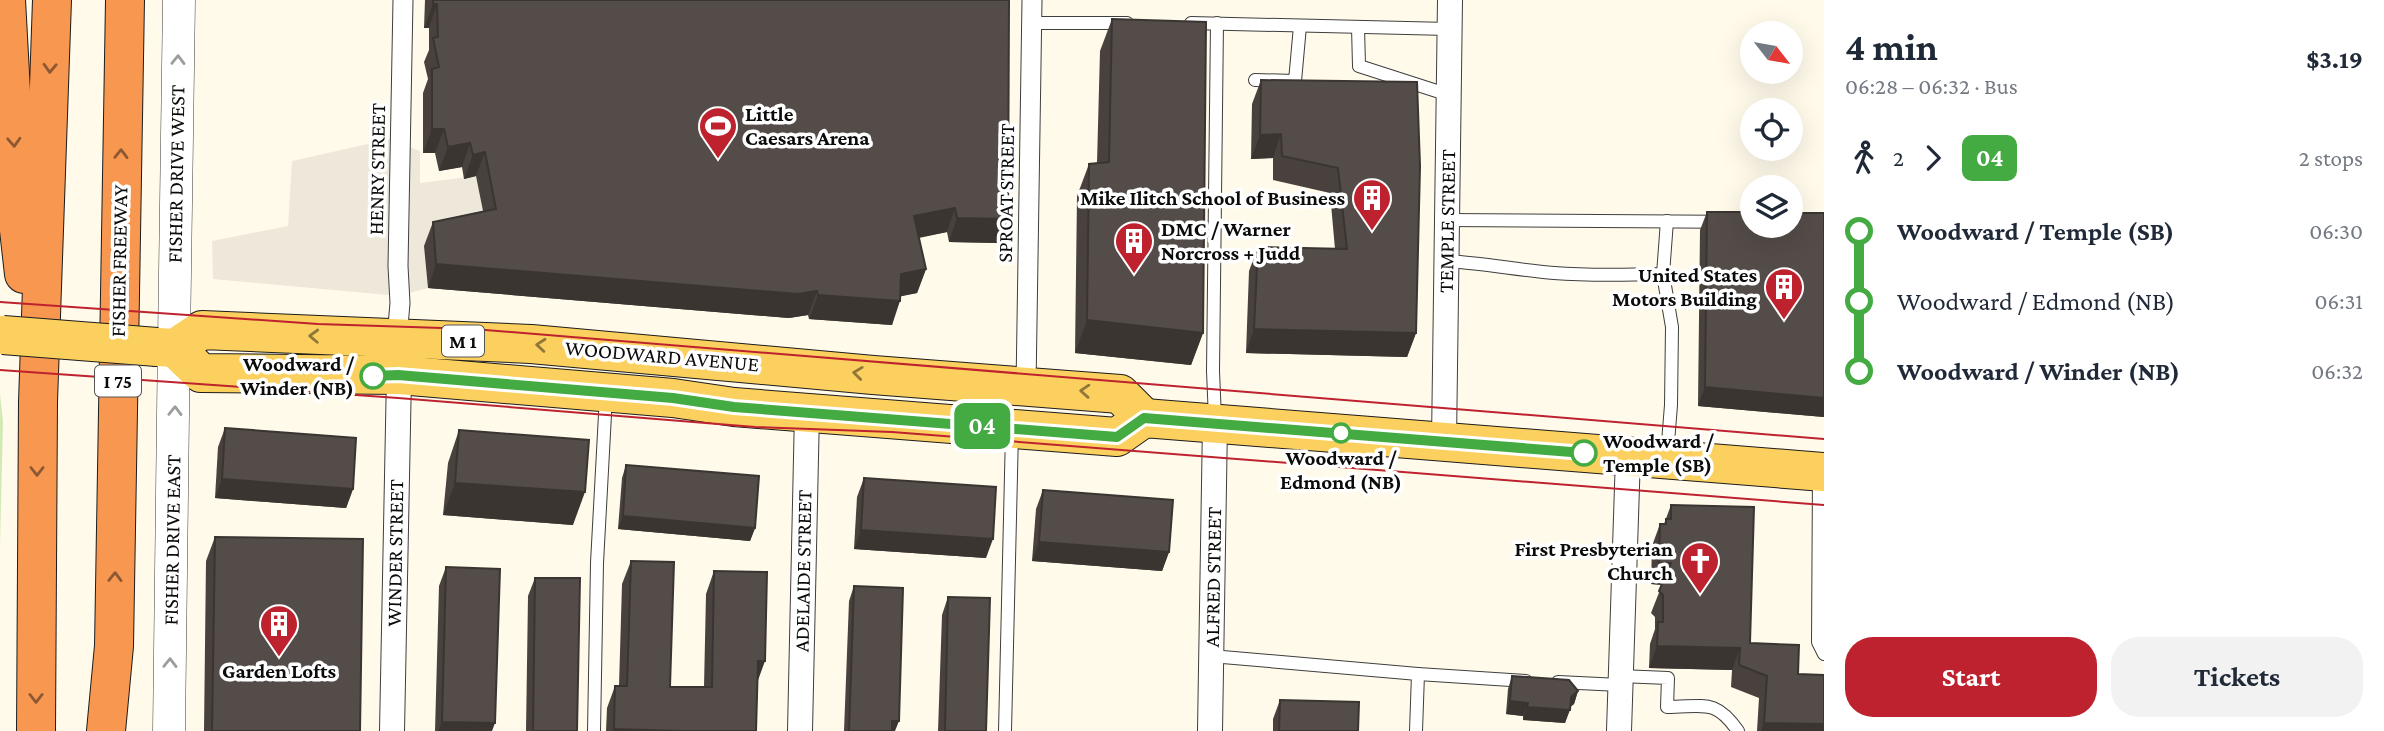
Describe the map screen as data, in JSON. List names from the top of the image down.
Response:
{
  "streets": {
    "highway": ["FISHER FREEWAY", "I 75"],
    "main road": ["M 1", "WOODWARD AVENUE"],
    "street": [
      "HENRY STREET",
      "FISHER DRIVE WEST",
      "SPROAT STREET",
      "TEMPLE STREET",
      "FISHER DRIVE EAST",
      "WINDER STREET",
      "ADELAIDE STREET",
      "ALFRED STREET"
    ]
  },
  "crossings": [
    ["HENRY STREET", "WOODWARD AVENUE"],
    ["FISHER DRIVE WEST", "WOODWARD AVENUE"],
    ["FISHER DRIVE WEST", "FISHER DRIVE EAST"],
    ["SPROAT STREET", "WOODWARD AVENUE"],
    ["FISHER FREEWAY", "I 75"],
    ["WOODWARD AVENUE", "FISHER DRIVE EAST"],
    ["WOODWARD AVENUE", "WINDER STREET"],
    ["WOODWARD AVENUE", "ADELAIDE STREET"]
  ],
  "one_way": ["FISHER DRIVE WEST", "FISHER DRIVE EAST"],
  "places": {
    "sports": ["Little Caesars Arena"],
    "building": [
      "Mike Ilitch School of Business",
      "DMC / Warner Norcross + Judd",
      "United States Motors Building",
      "Garden Lofts"
    ],
    "other": ["Woodward / Winder (NB)", "Woodward / Edmond (NB)", "Woodward / Temple (SB)"],
    "church": ["First Presbyterian Church"]
  },
  "lines": ["bus line 04"],
  "north": "bottom right",
  "page": {
    "on_map": "04",
    "heading": ["4 min", "06:28 – 06:32 · Bus", "$3.19"],
    "legs": ["2", "04", "2 stops"],
    "list": [
      {
        "name": "Woodward / Temple (SB)",
        "value": "06:30"
      },
      {
        "name": "Woodward / Edmond (NB)",
        "value": "06:31"
      },
      {
        "name": "Woodward / Winder (NB)",
        "value": "06:32"
      }
    ],
    "buttons": ["Start", "Tickets"]
  }
}
